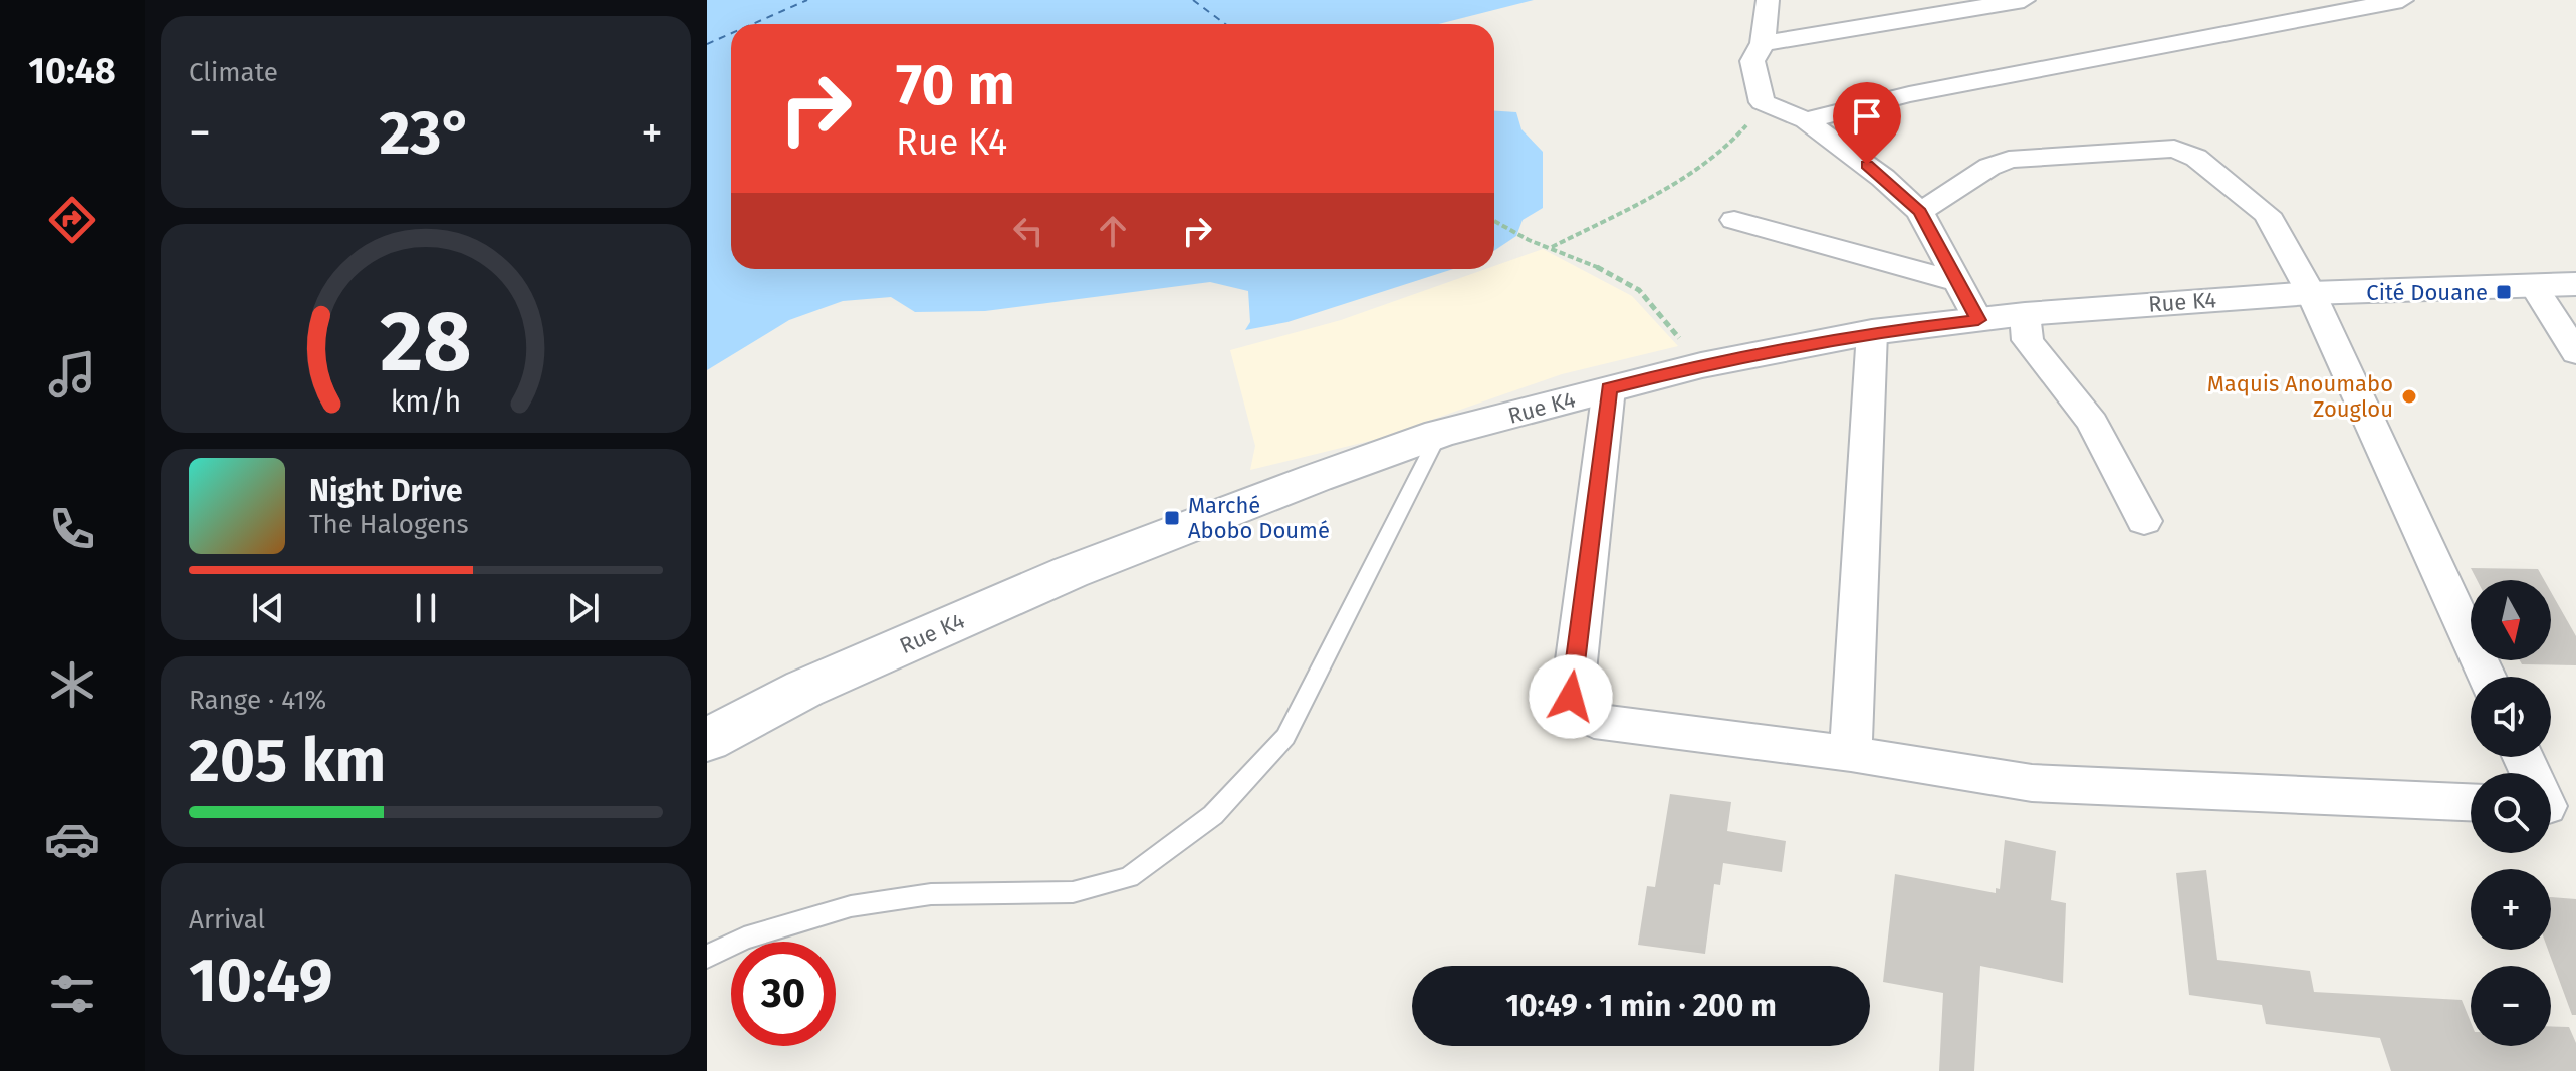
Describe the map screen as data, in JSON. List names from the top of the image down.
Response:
{
  "streets": {
    "street": ["Rue K4"]
  },
  "places": {
    "transit": ["Cité Douane", "Marché Abobo Doumé"],
    "other": ["Maquis Anoumabo Zouglou"]
  },
  "north": "bottom",
  "page": {
    "tabs": "10:48",
    "tile": [
      "Climate",
      ["Range · 41%", "205 km"],
      ["Arrival", "10:49"]
    ],
    "turn": ["70 m", "Rue K4"],
    "heat": ["−", "23°", "+"],
    "song": ["Night Drive", "The Halogens"],
    "map_buttons": ["+", "−"],
    "limit": "30",
    "trip": "10:49 · 1 min · 200 m",
    "gauge": ["28", "km/h"]
  }
}
